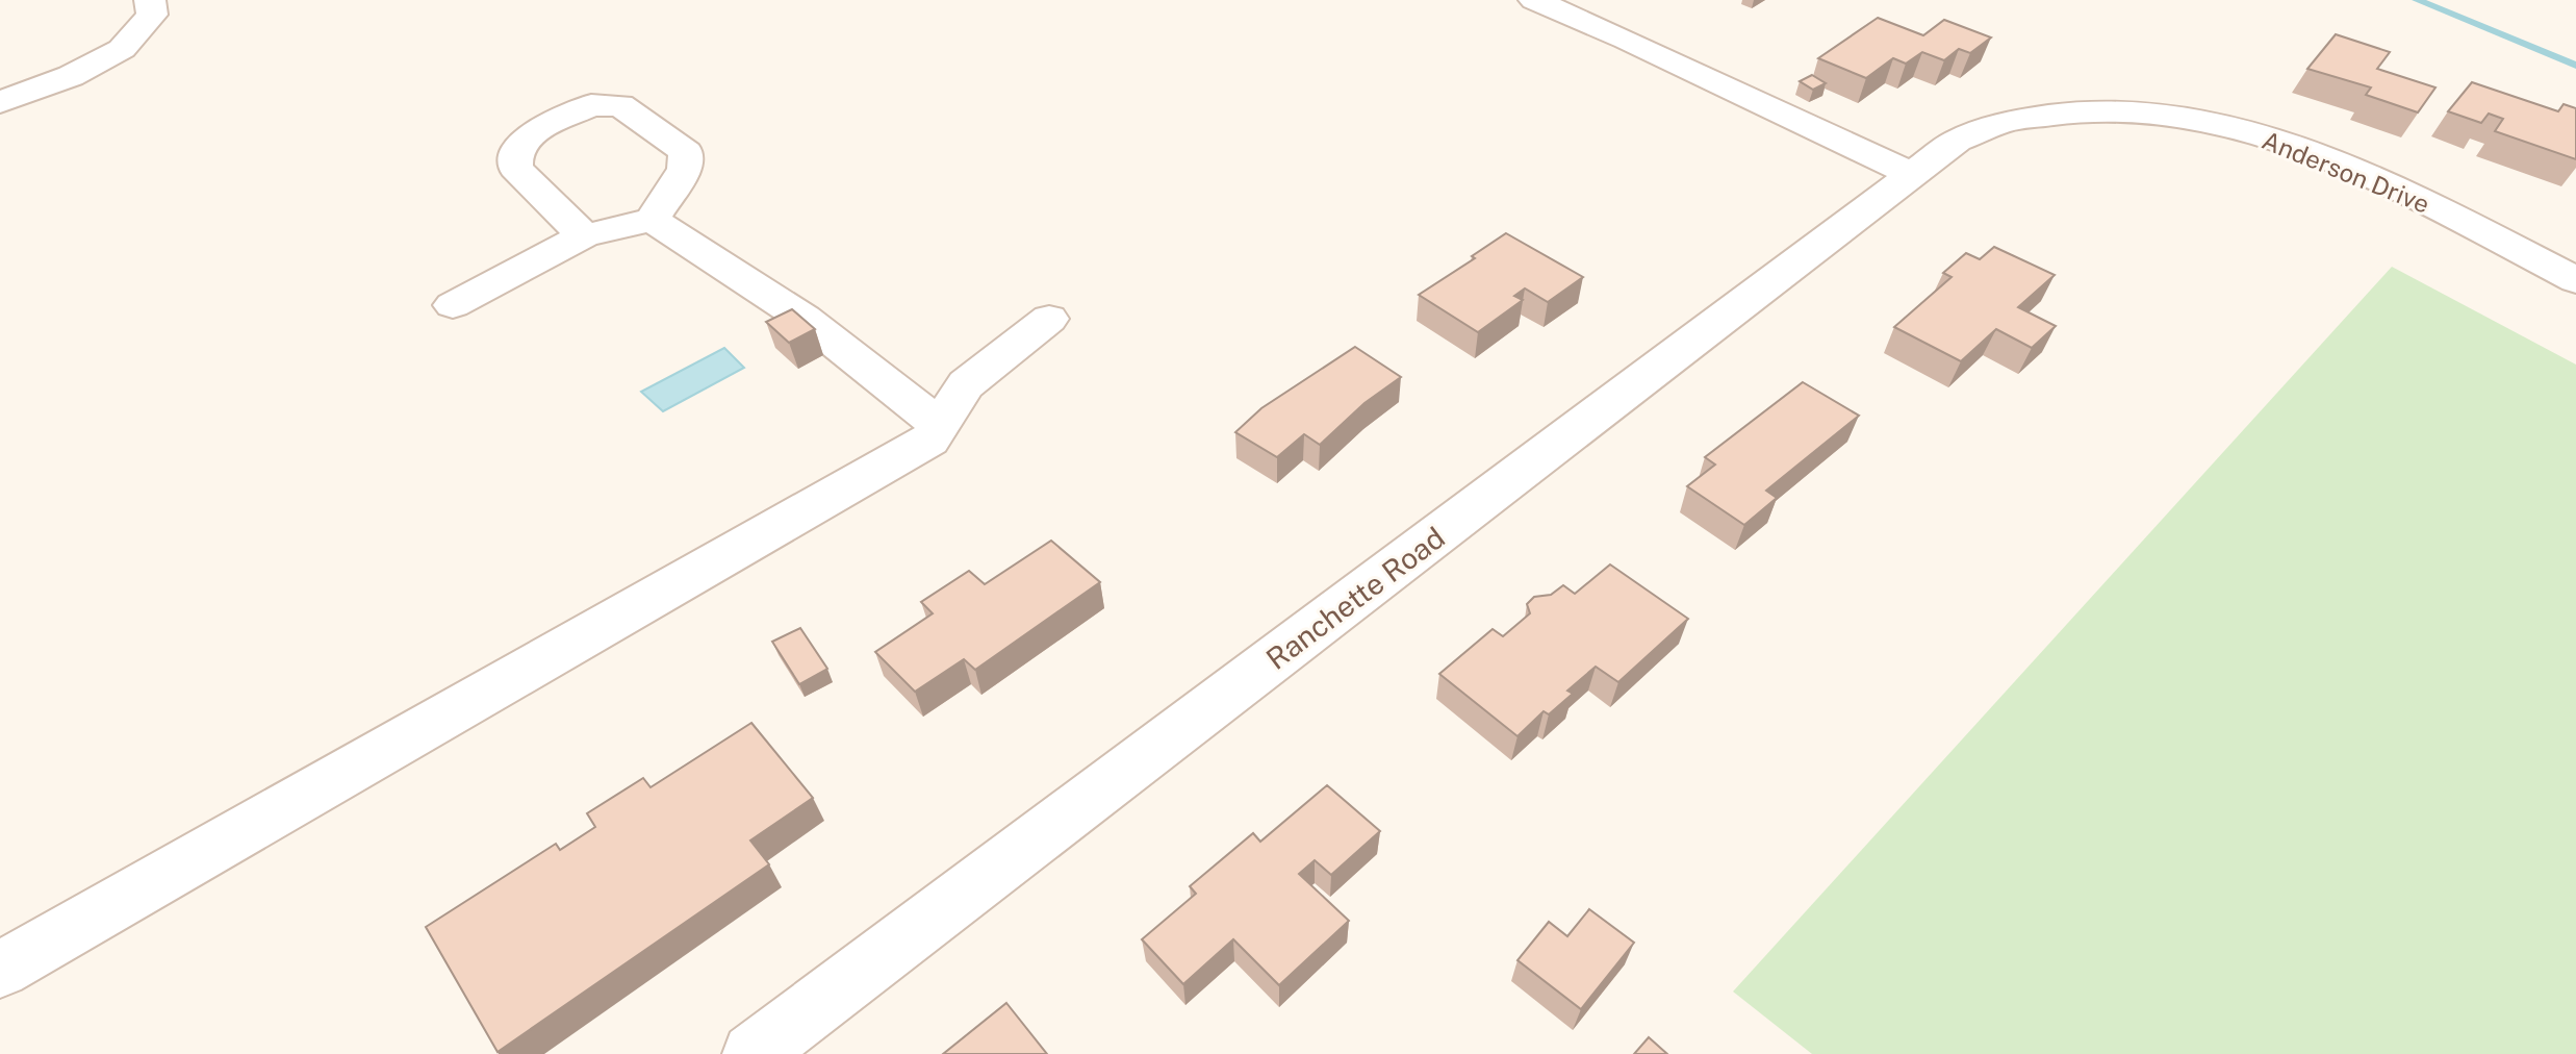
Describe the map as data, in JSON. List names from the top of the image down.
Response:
{
  "streets": {
    "street": ["Anderson Drive", "Ranchette Road"]
  },
  "crossings": [
    ["Anderson Drive", "Ranchette Road"]
  ]
}
